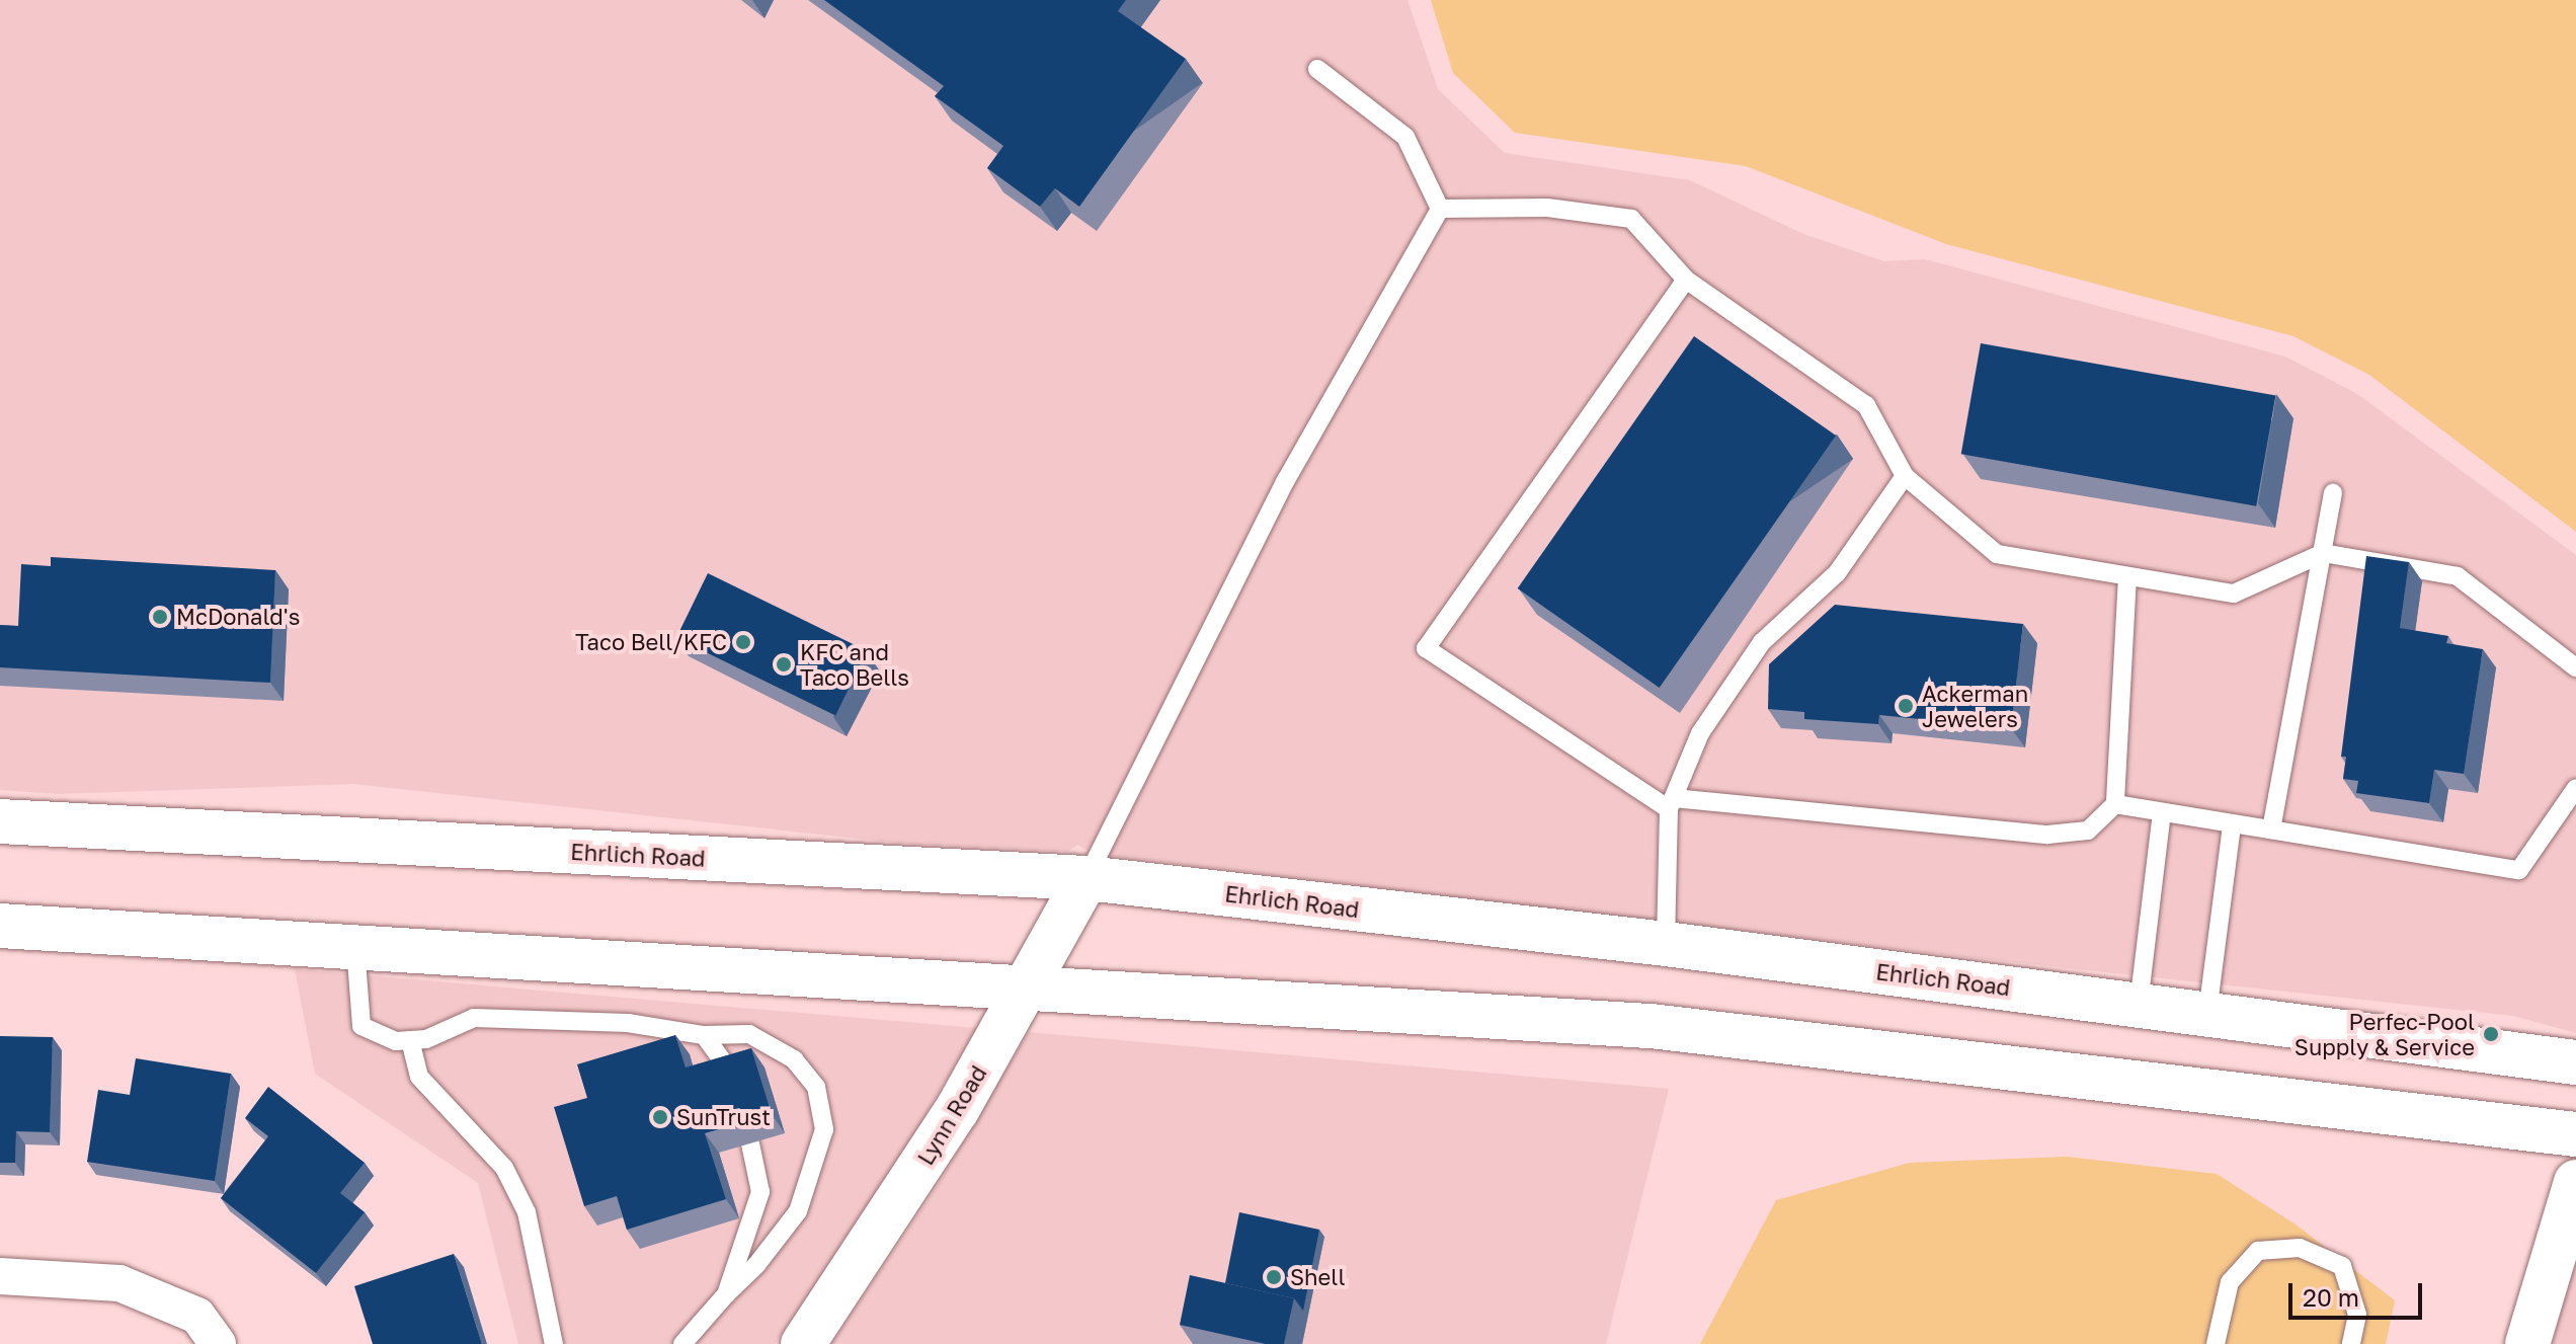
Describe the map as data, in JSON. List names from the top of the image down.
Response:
{
  "streets": {
    "main road": ["Ehrlich Road", "Lynn Road"]
  },
  "crossings": [
    ["Ehrlich Road", "Lynn Road"]
  ],
  "places": [
    "McDonald's",
    "Taco Bell/KFC",
    "KFC and Taco Bells",
    "Ackerman Jewelers",
    "Perfec-Pool Supply & Service",
    "SunTrust",
    "Shell"
  ],
  "scale_bar": "20 m"
}
